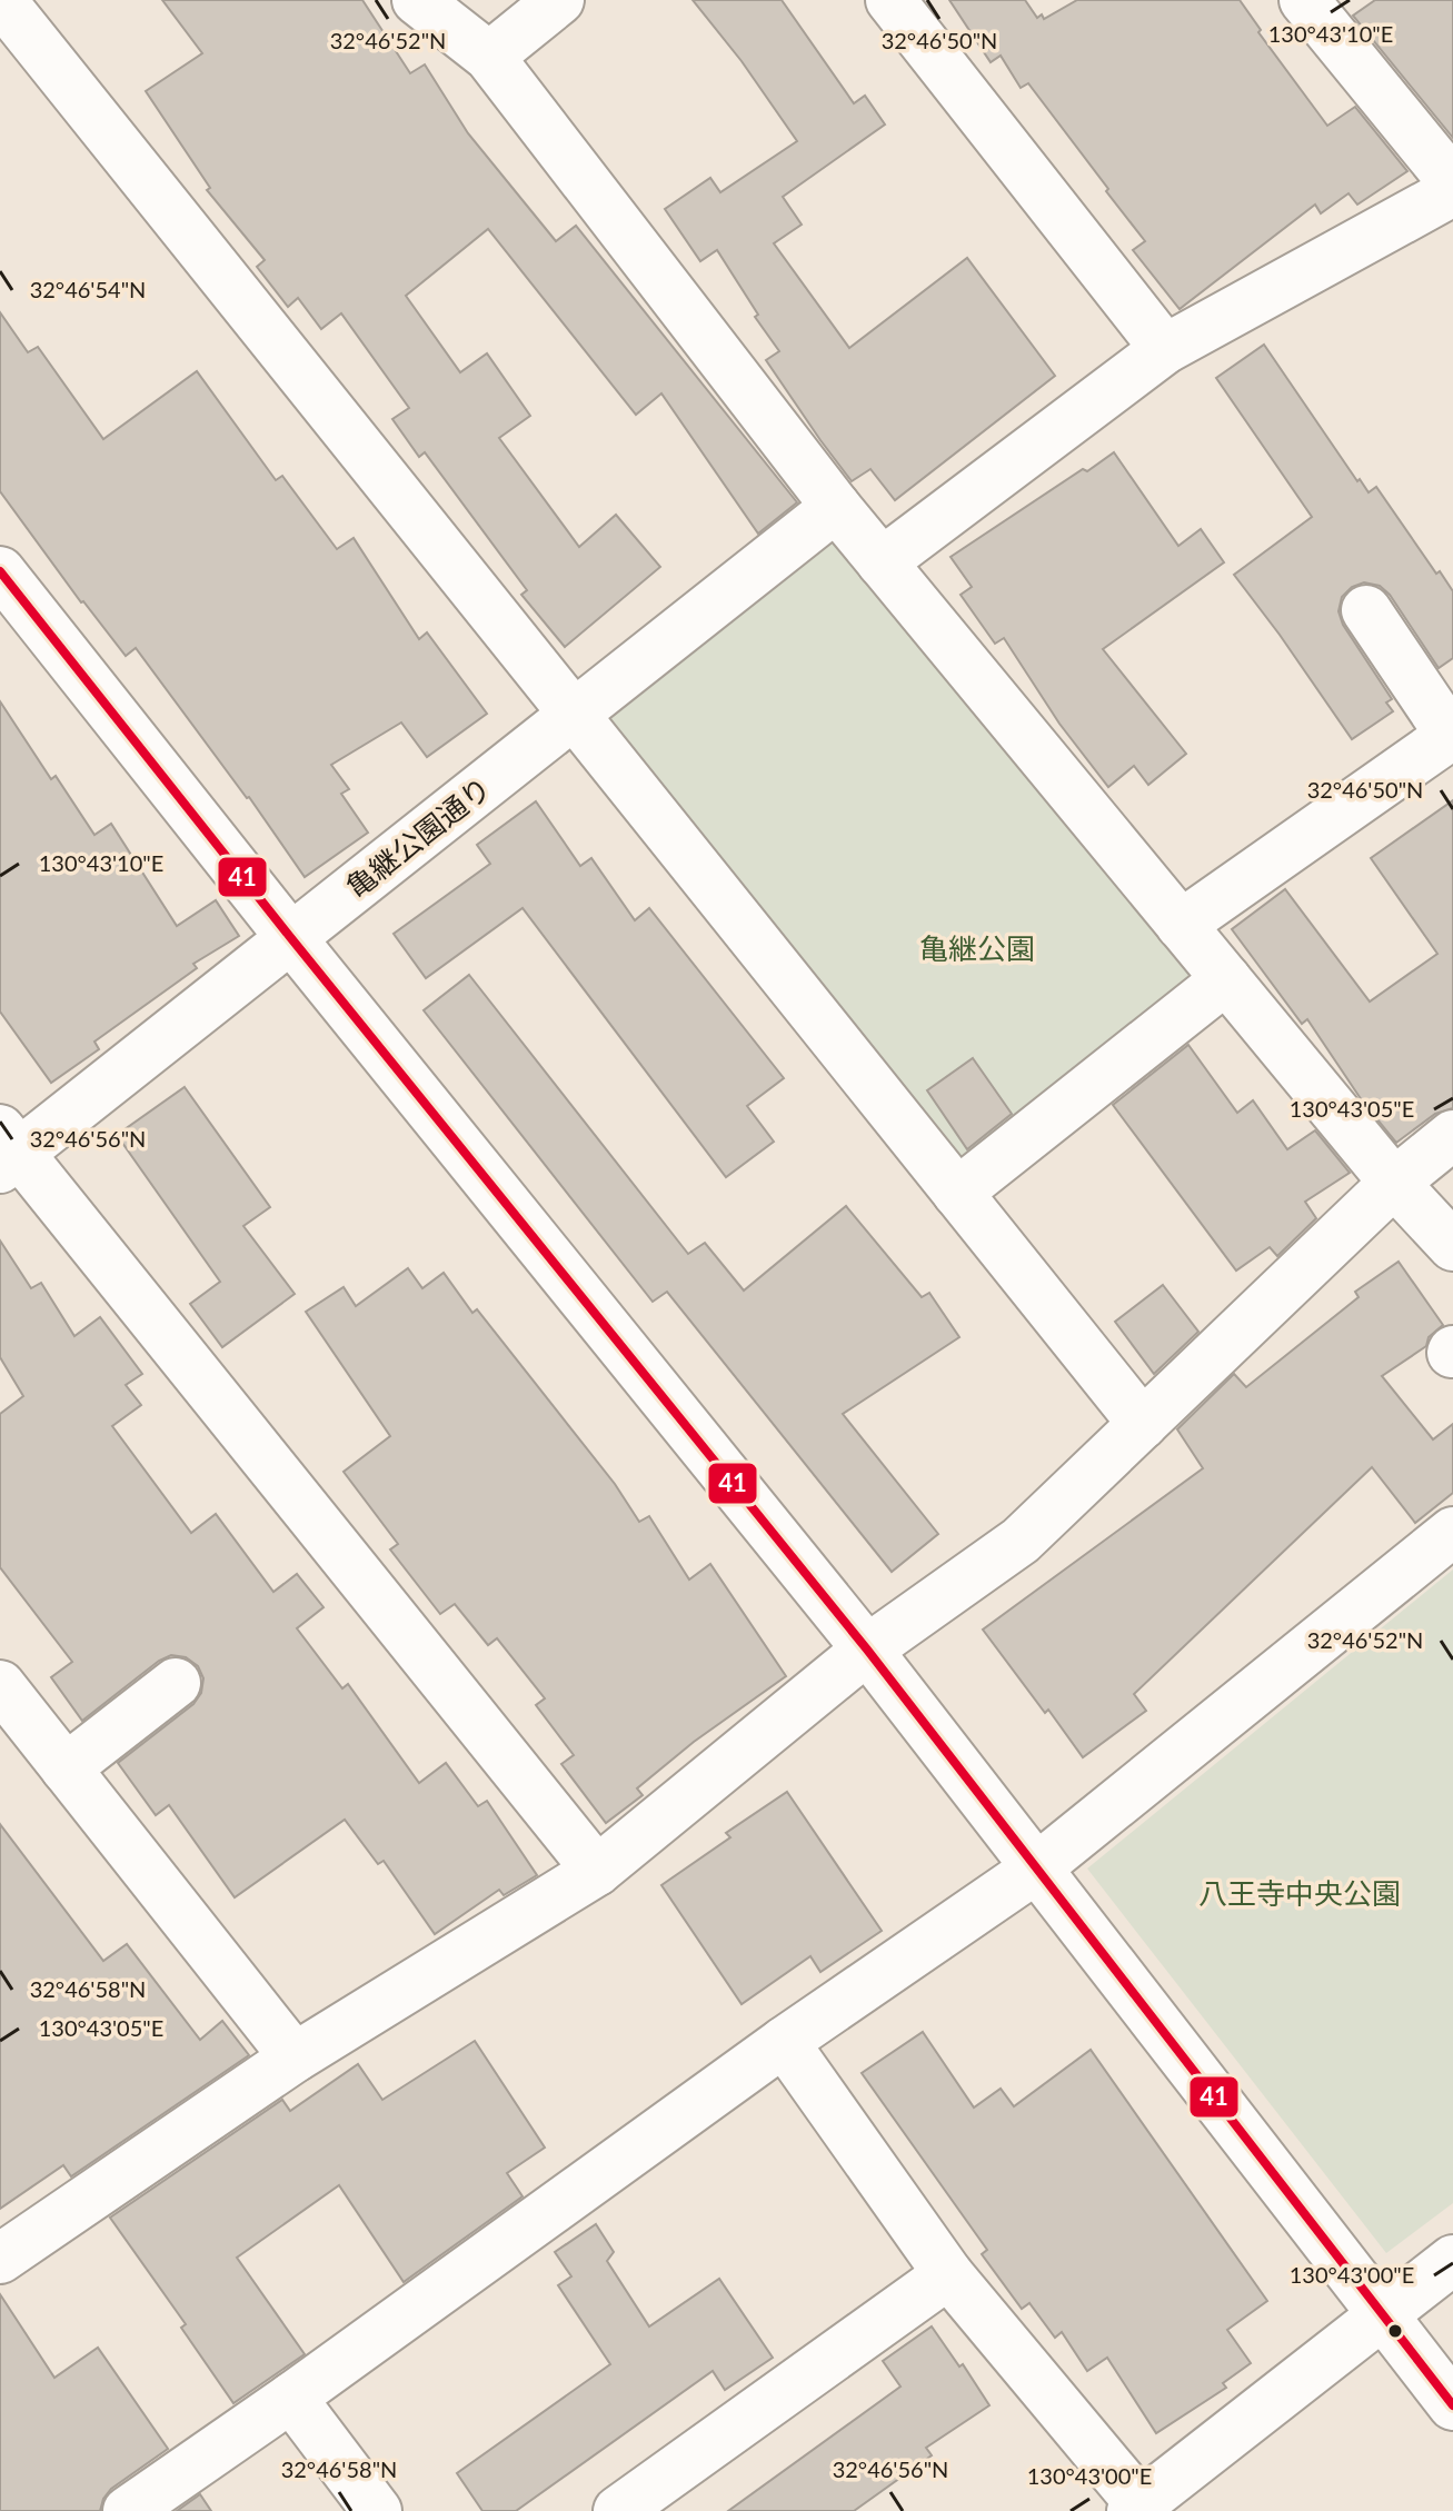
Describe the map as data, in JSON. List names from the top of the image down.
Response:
{
  "streets": {
    "street": ["亀継公園通り"]
  },
  "parks": ["亀継公園", "八王寺中央公園"],
  "lines": ["transit line 41"],
  "coordinates": [
    "130°43'10\"E",
    "32°46'52\"N",
    "32°46'50\"N",
    "32°46'54\"N",
    "130°43'05\"E",
    "32°46'56\"N",
    "32°46'58\"N",
    "130°43'00\"E"
  ]
}
